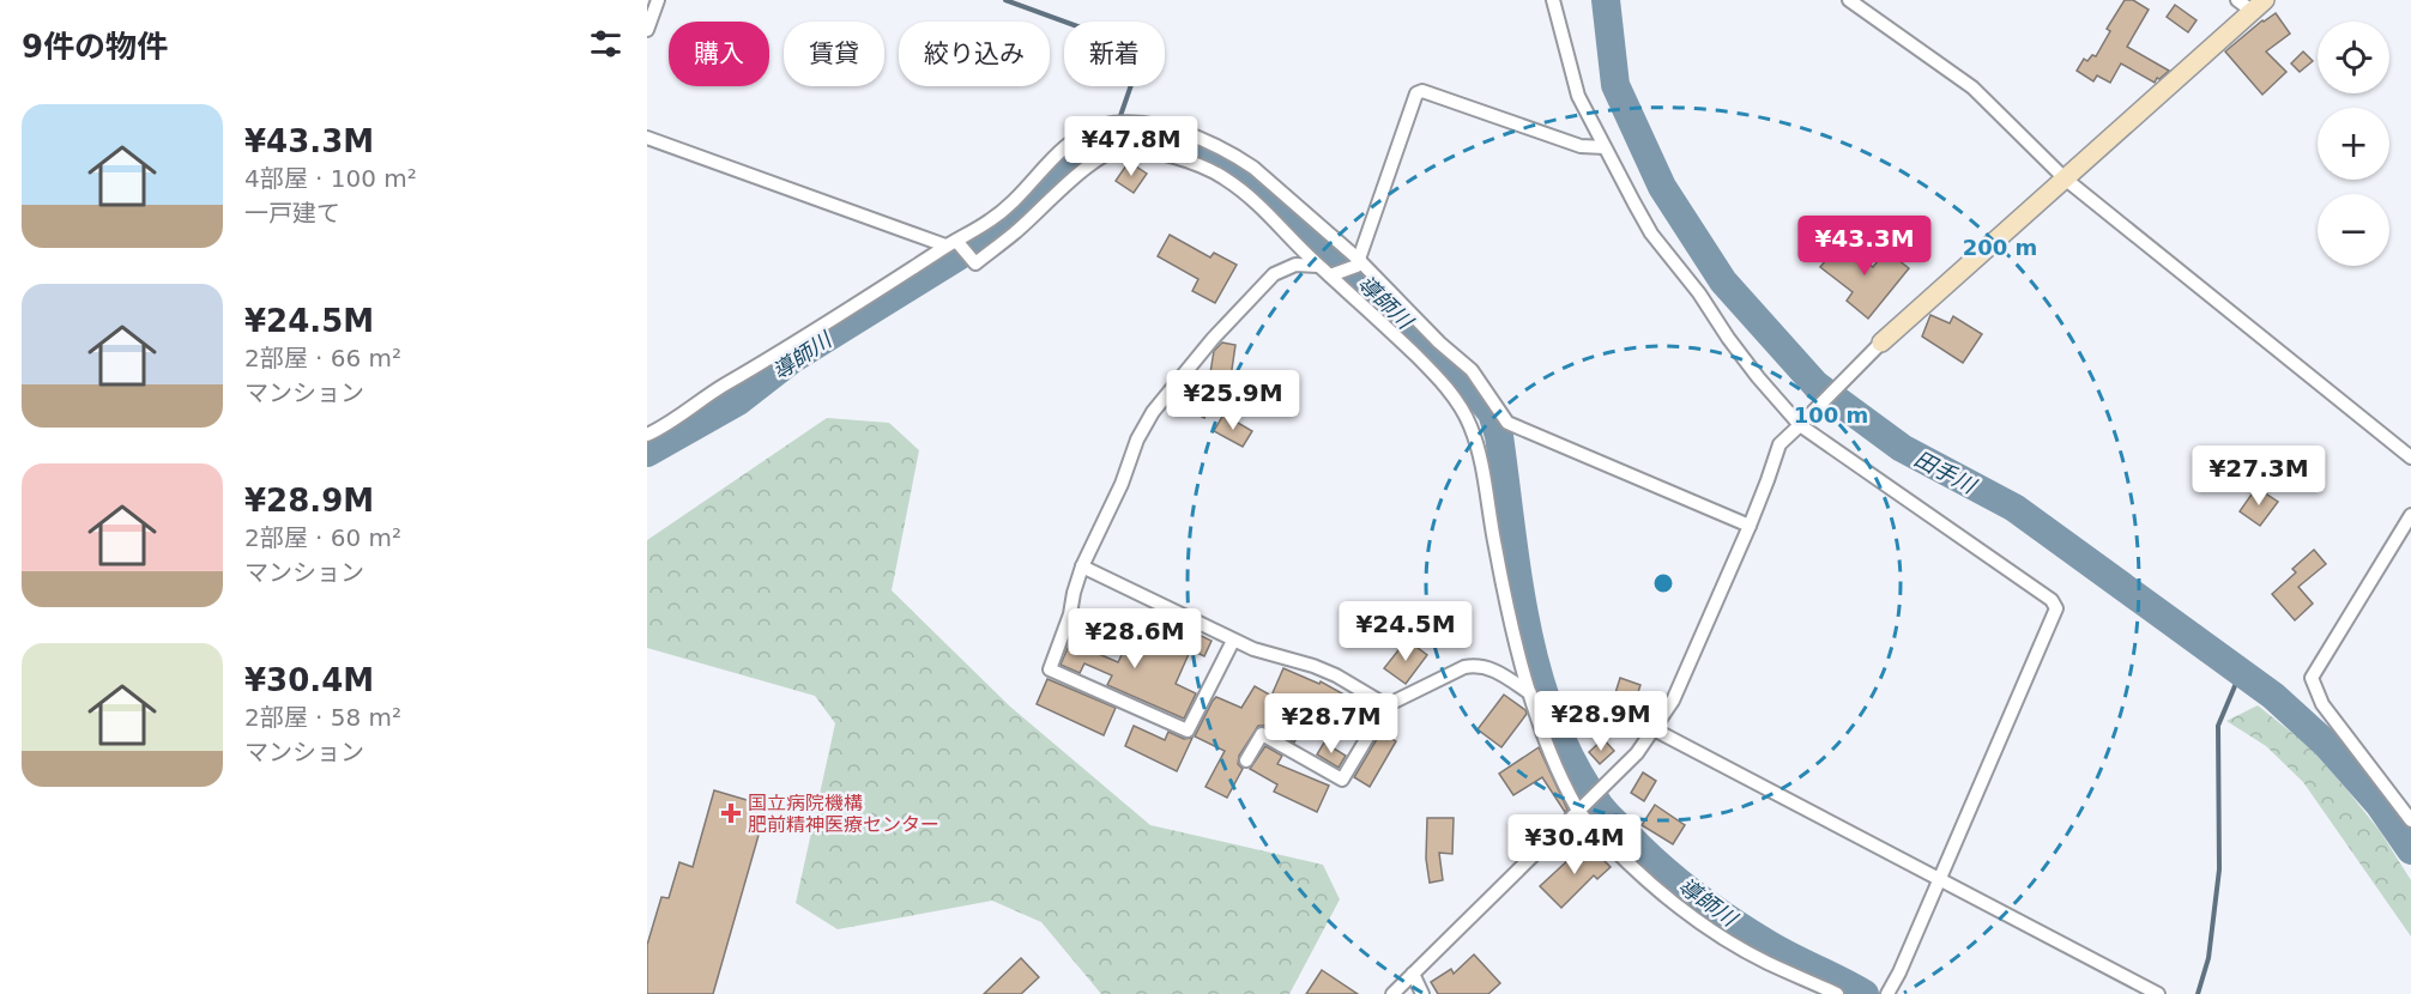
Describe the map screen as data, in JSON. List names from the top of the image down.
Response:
{
  "water": ["導師川", "田手川"],
  "places": {
    "health": ["国立病院機構 肥前精神医療センター"]
  },
  "page": {
    "heading": "9件の物件",
    "map_buttons": ["+", "−"],
    "chip": [
      "購入",
      "賃貸",
      "絞り込み",
      "新着"
    ],
    "list": [
      {
        "name": "¥43.3M",
        "note": "4部屋 · 100 m² · 一戸建て"
      },
      {
        "name": "¥24.5M",
        "note": "2部屋 · 66 m² · マンション"
      },
      {
        "name": "¥28.9M",
        "note": "2部屋 · 60 m² · マンション"
      },
      {
        "name": "¥30.4M",
        "note": "2部屋 · 58 m² · マンション"
      }
    ],
    "price": [
      "¥47.8M",
      "¥43.3M",
      "¥25.9M",
      "¥27.3M",
      "¥24.5M",
      "¥28.6M",
      "¥28.9M",
      "¥28.7M",
      "¥30.4M"
    ]
  },
  "rings": ["200 m", "100 m"]
}
